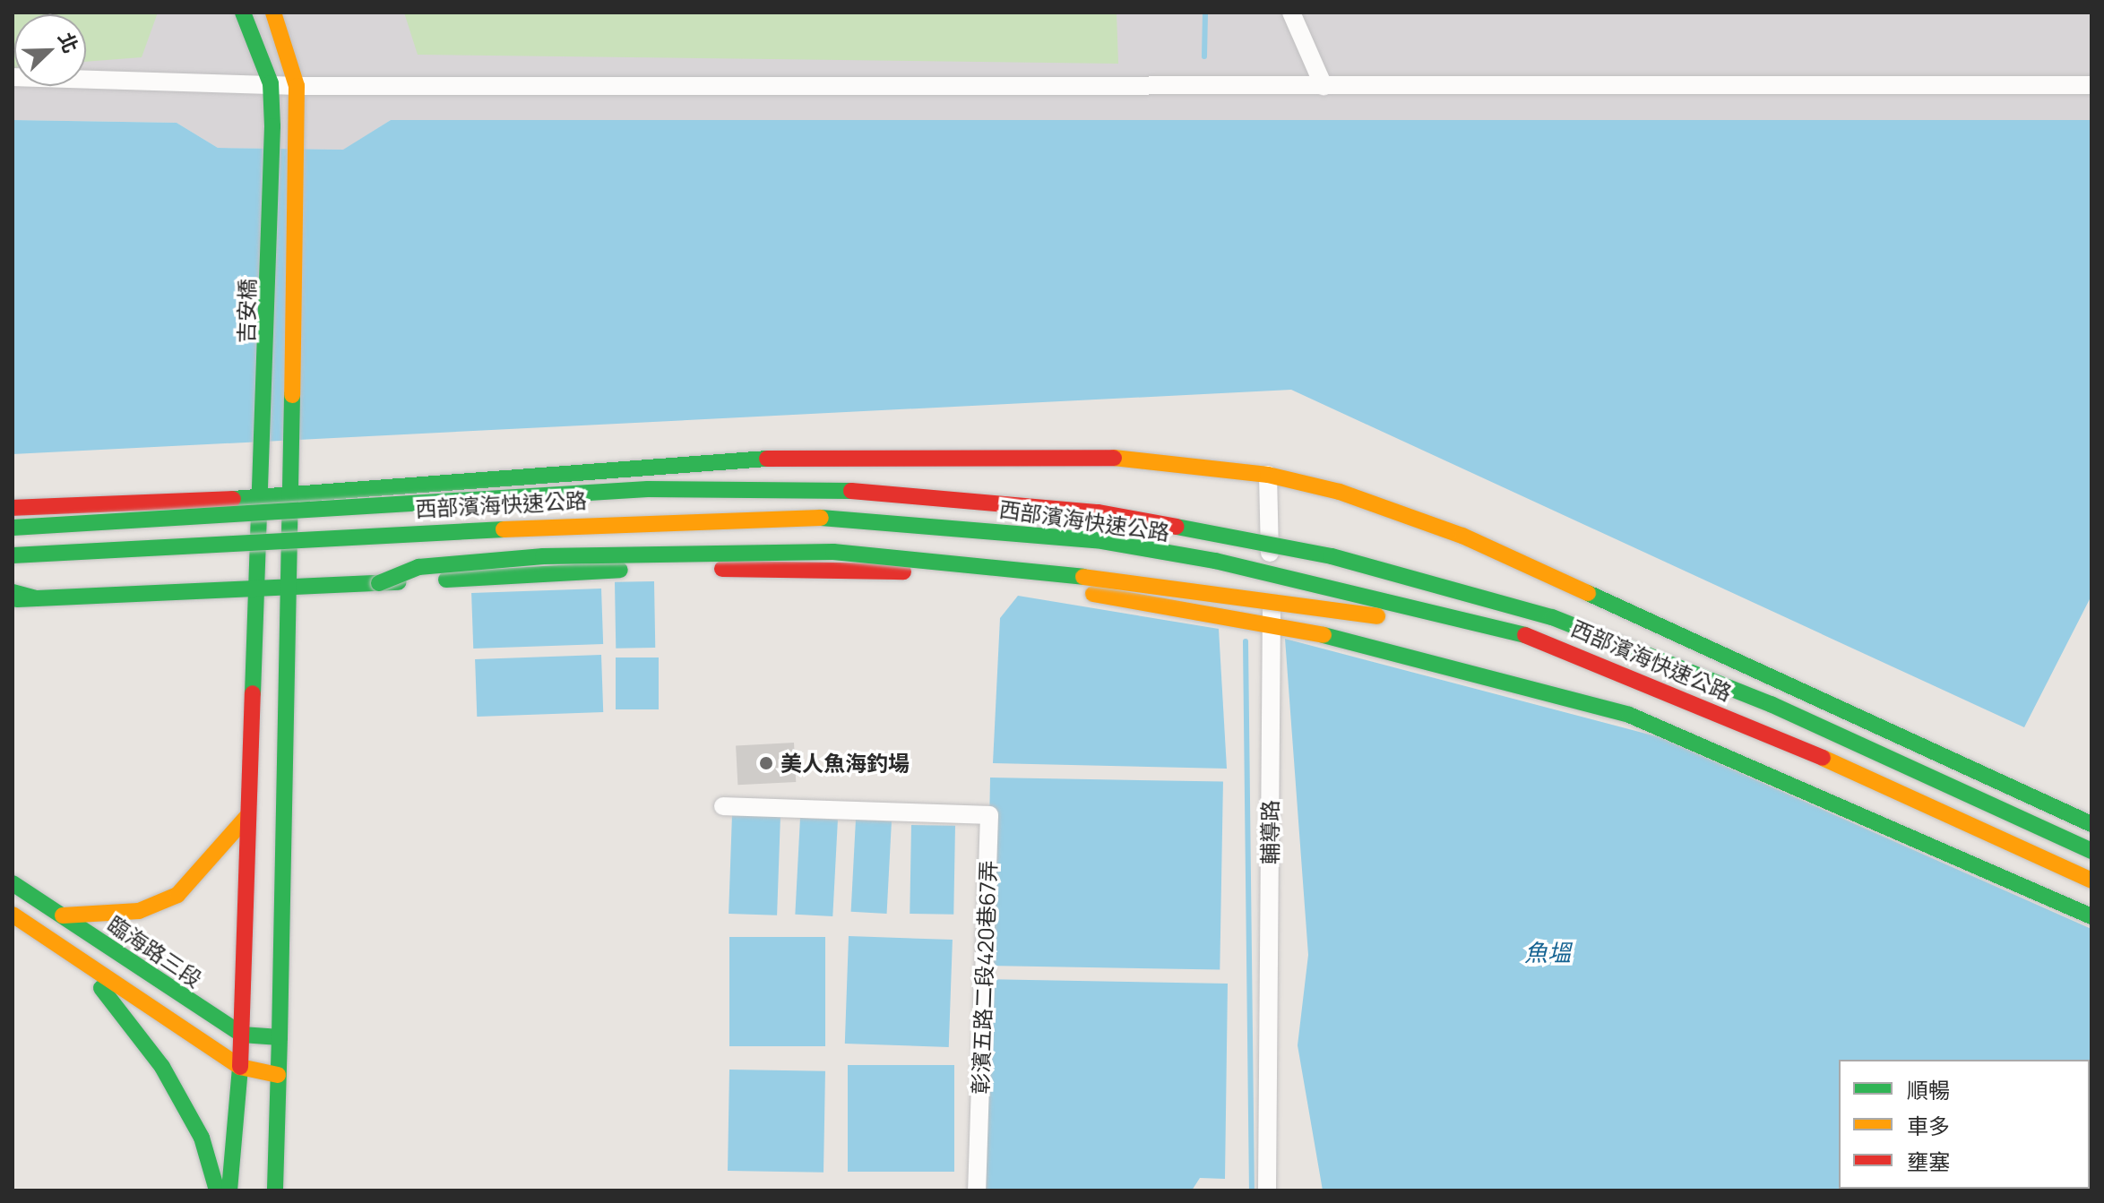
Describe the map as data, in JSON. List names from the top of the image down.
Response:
{
  "streets": {
    "main road": ["吉安橋", "西部濱海快速公路", "臨海路三段"],
    "street": ["輔導路", "彰濱五路二段420巷67弄"]
  },
  "crossings": [
    ["吉安橋", "臨海路三段"]
  ],
  "water": ["魚塭"],
  "places": ["美人魚海釣場"],
  "legend": ["順暢", "車多", "壅塞"],
  "north": "top right"
}
